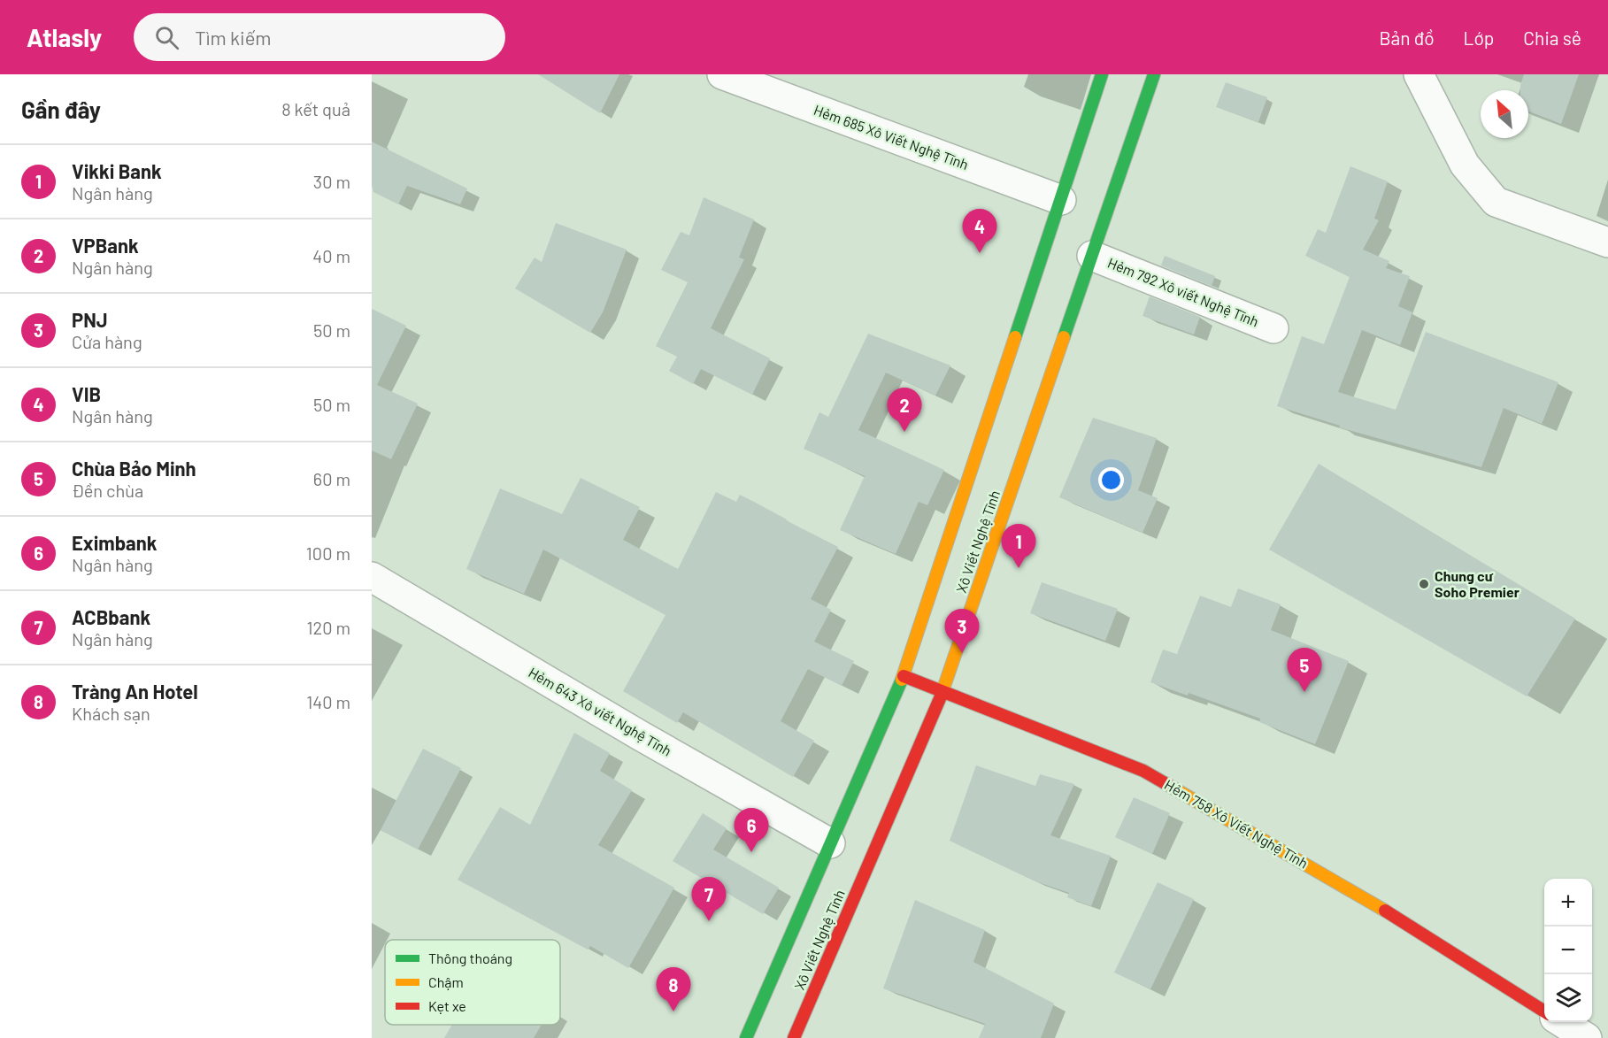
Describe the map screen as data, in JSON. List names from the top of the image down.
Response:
{
  "streets": {
    "main road": ["Xô Viết Nghệ Tĩnh", "Hẻm 758 Xô Viết Nghệ Tĩnh"],
    "street": ["Hẻm 685 Xô Viết Nghệ Tĩnh", "Hẻm 792 Xô viết Nghệ Tĩnh", "Hẻm 643 Xô viết Nghệ Tĩnh"]
  },
  "crossings": [
    ["Hẻm 685 Xô Viết Nghệ Tĩnh", "Xô Viết Nghệ Tĩnh"],
    ["Hẻm 792 Xô viết Nghệ Tĩnh", "Xô Viết Nghệ Tĩnh"],
    ["Xô Viết Nghệ Tĩnh", "Hẻm 643 Xô viết Nghệ Tĩnh"],
    ["Xô Viết Nghệ Tĩnh", "Hẻm 758 Xô Viết Nghệ Tĩnh"]
  ],
  "places": ["Chung cư Soho Premier"],
  "legend": ["Thông thoáng", "Chậm", "Kẹt xe"],
  "north": "top left",
  "page": {
    "header": "Atlasly",
    "search": "Tìm kiếm",
    "nav": ["Bản đồ", "Lớp", "Chia sẻ"],
    "heading": ["Gần đây", "8 kết quả"],
    "list": [
      {
        "mark": "1",
        "name": "Vikki Bank",
        "note": "Ngân hàng",
        "value": "30 m"
      },
      {
        "mark": "2",
        "name": "VPBank",
        "note": "Ngân hàng",
        "value": "40 m"
      },
      {
        "mark": "3",
        "name": "PNJ",
        "note": "Cửa hàng",
        "value": "50 m"
      },
      {
        "mark": "4",
        "name": "VIB",
        "note": "Ngân hàng",
        "value": "50 m"
      },
      {
        "mark": "5",
        "name": "Chùa Bảo Minh",
        "note": "Đền chùa",
        "value": "60 m"
      },
      {
        "mark": "6",
        "name": "Eximbank",
        "note": "Ngân hàng",
        "value": "100 m"
      },
      {
        "mark": "7",
        "name": "ACBbank",
        "note": "Ngân hàng",
        "value": "120 m"
      },
      {
        "mark": "8",
        "name": "Tràng An Hotel",
        "note": "Khách sạn",
        "value": "140 m"
      }
    ],
    "pins": [
      "4",
      "2",
      "1",
      "3",
      "5",
      "6",
      "7",
      "8"
    ],
    "map_buttons": ["+", "−"]
  }
}
